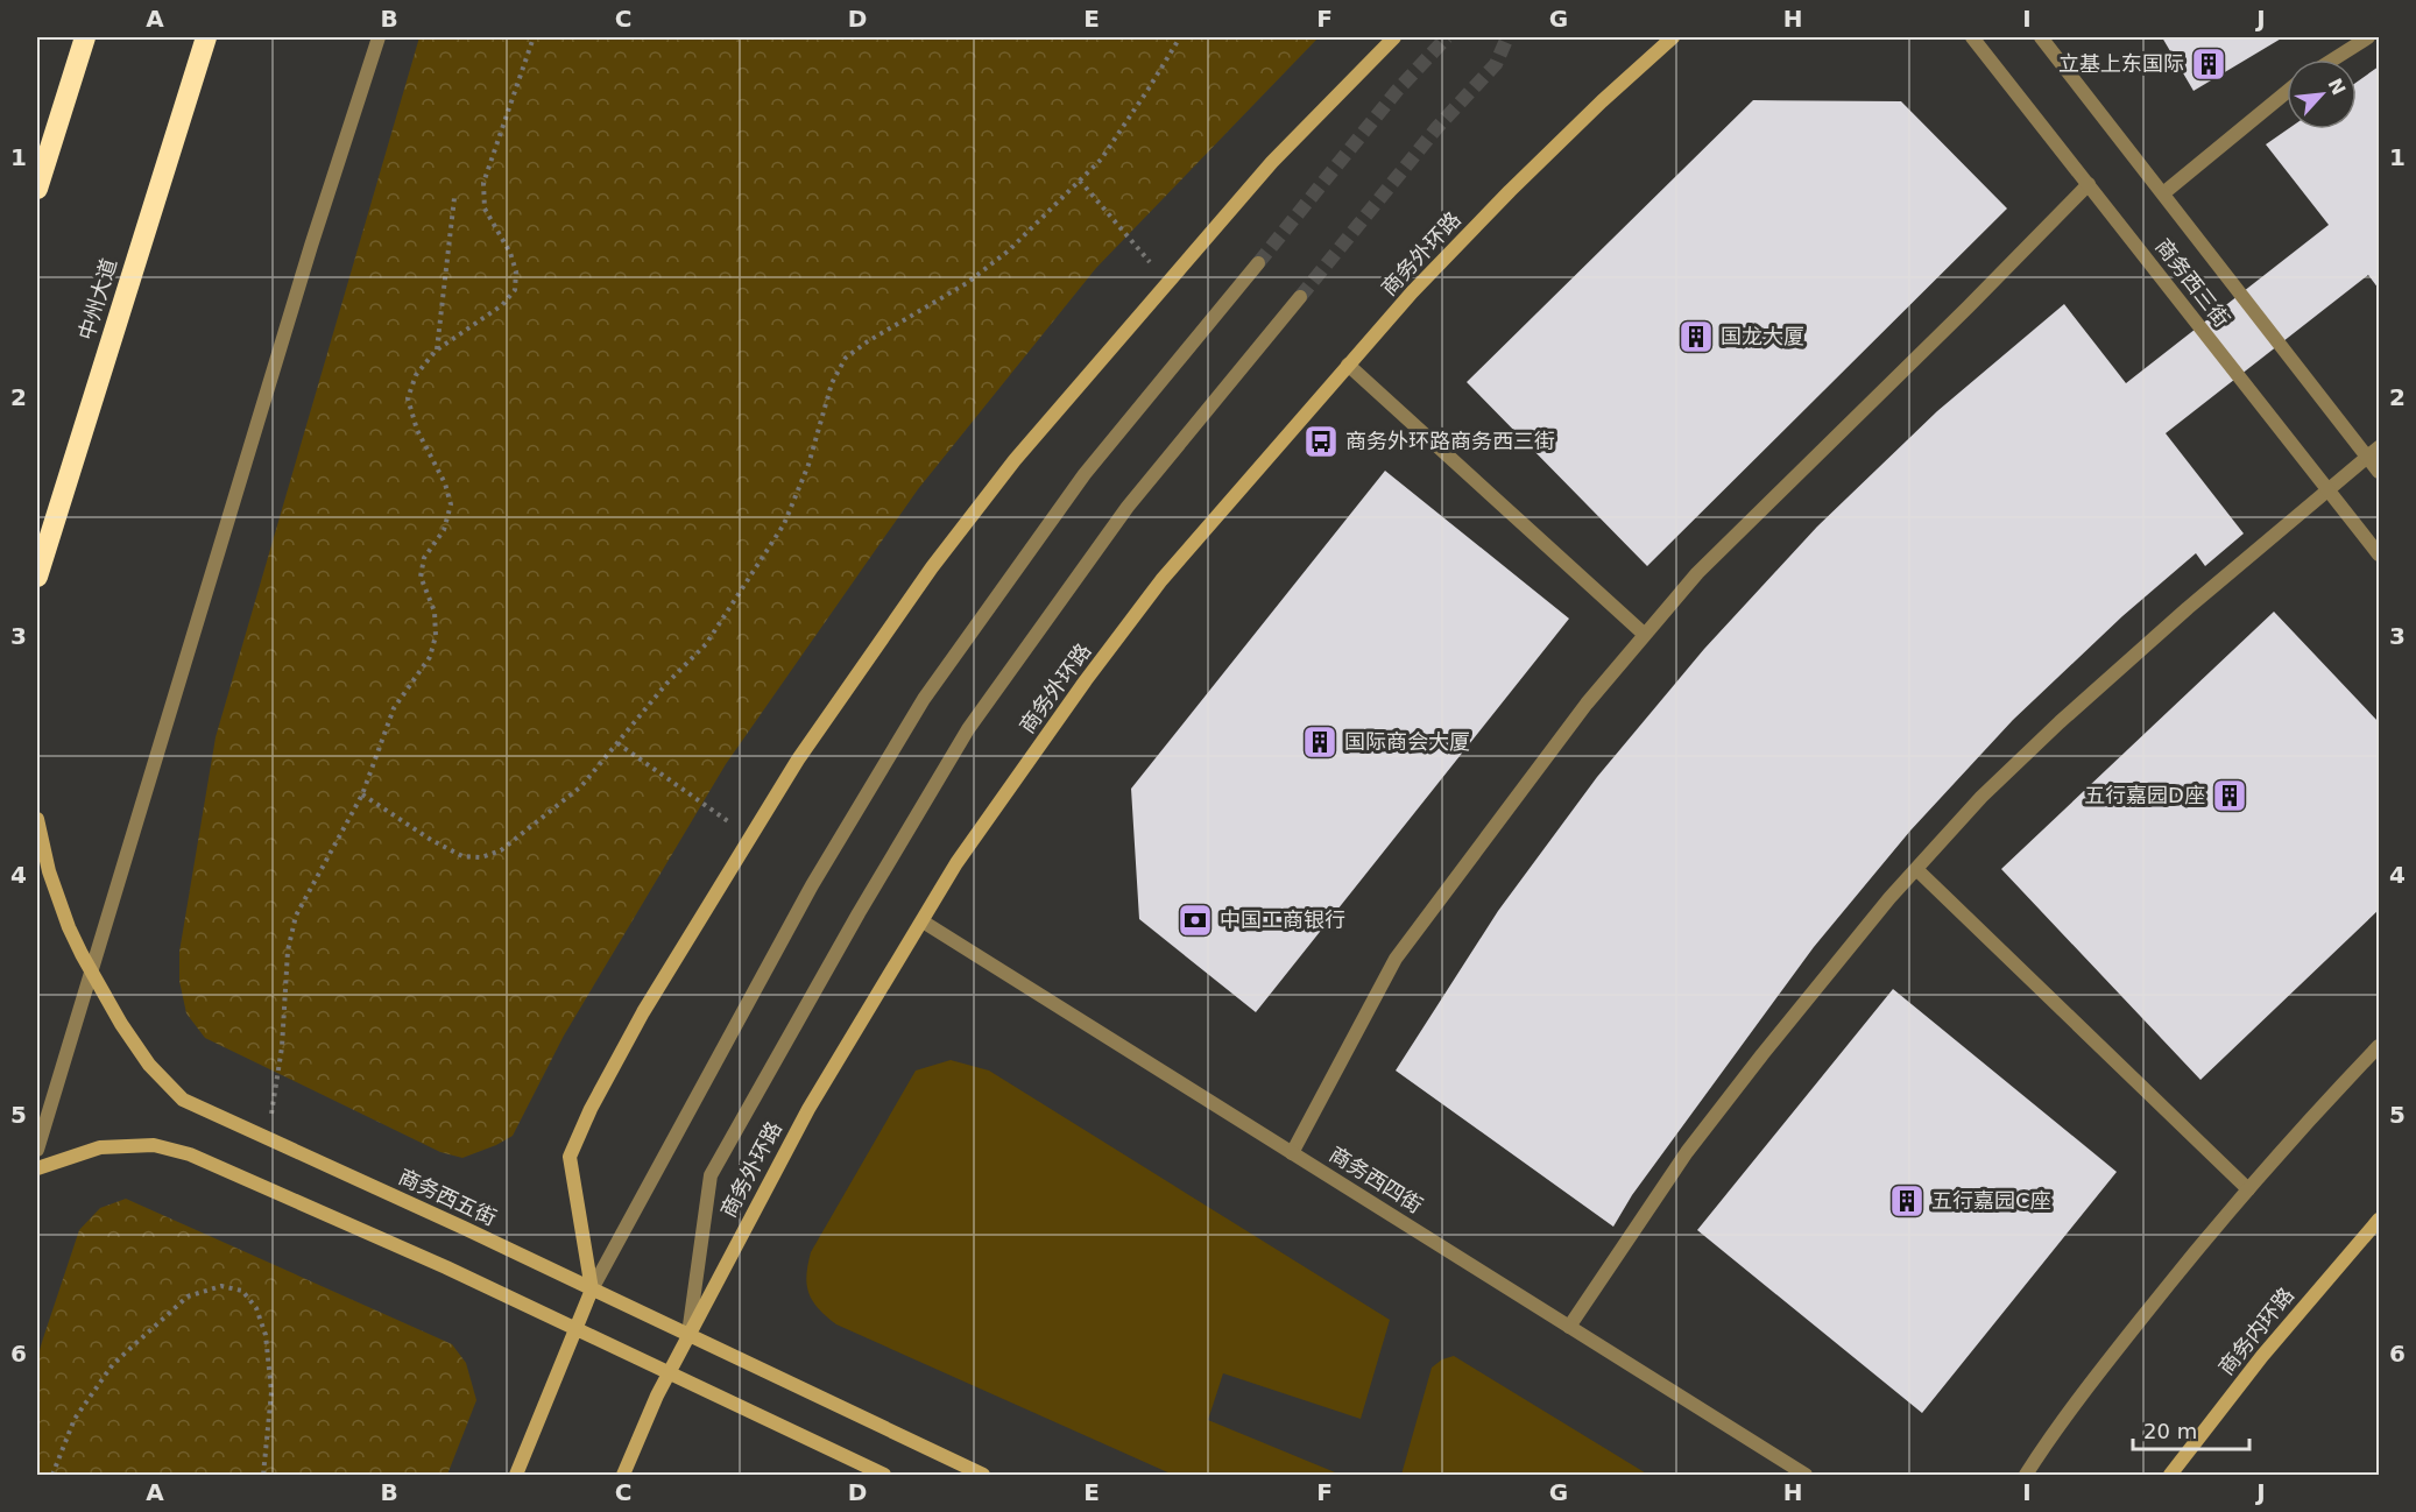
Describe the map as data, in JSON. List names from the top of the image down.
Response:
{
  "streets": {
    "highway": ["中州大道"],
    "street": [
      "商务外环路",
      "商务西三街",
      "商务西四街",
      "商务西五街",
      "商务内环路"
    ]
  },
  "crossings": [
    ["商务外环路", "商务西四街"],
    ["商务外环路", "商务西五街"]
  ],
  "places": {
    "building": [
      "立基上东国际",
      "国龙大厦",
      "国际商会大厦",
      "五行嘉园D座",
      "五行嘉园C座"
    ],
    "bus stop": ["商务外环路商务西三街"],
    "bank": ["中国工商银行"]
  },
  "scale_bar": "20 m",
  "north": "top right",
  "grid": {
    "columns": [
      "A",
      "B",
      "C",
      "D",
      "E",
      "F",
      "G",
      "H",
      "I",
      "J"
    ],
    "rows": [
      "1",
      "2",
      "3",
      "4",
      "5",
      "6"
    ]
  }
}
